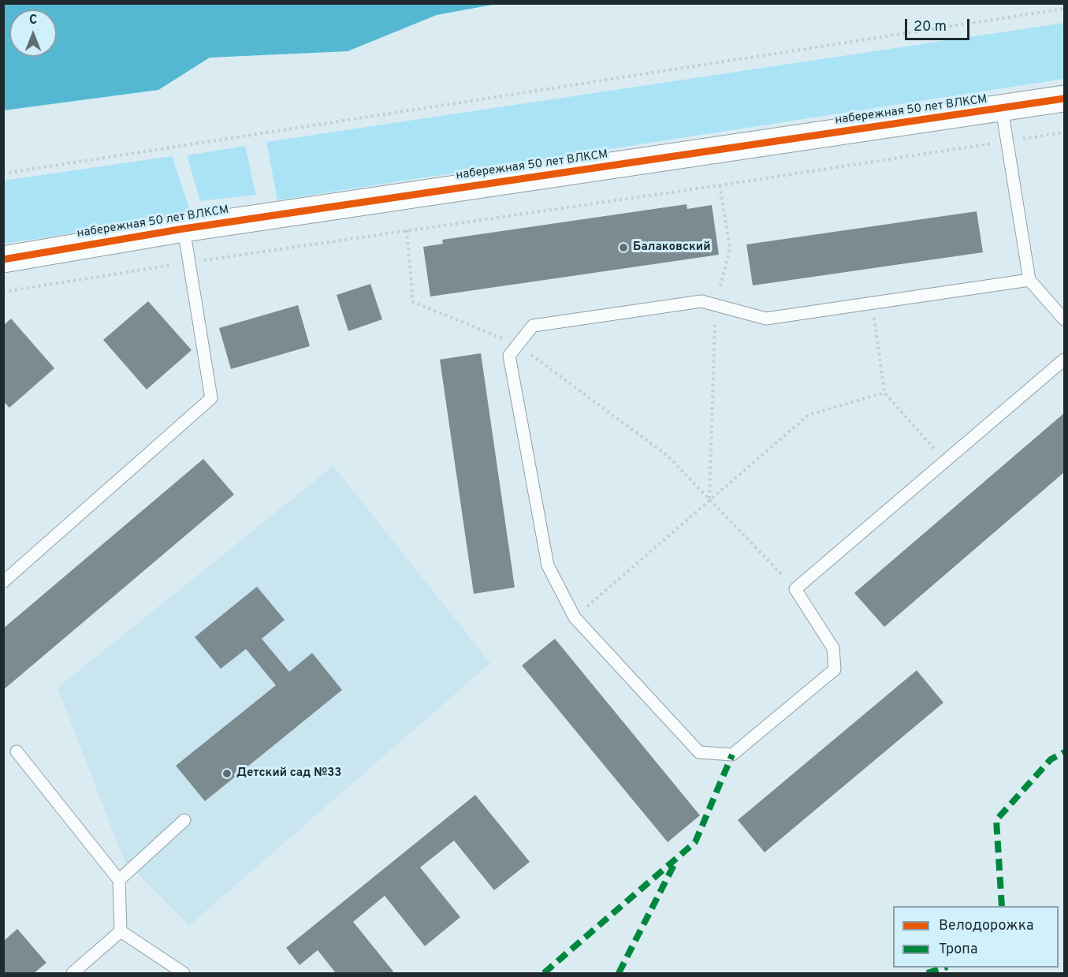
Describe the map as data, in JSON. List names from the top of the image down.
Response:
{
  "streets": {
    "street": ["набережная 50 лет ВЛКСМ"]
  },
  "places": ["Балаковский", "Детский сад №33"],
  "legend": ["Велодорожка", "Тропа"],
  "scale_bar": "20 m",
  "north": "top"
}
